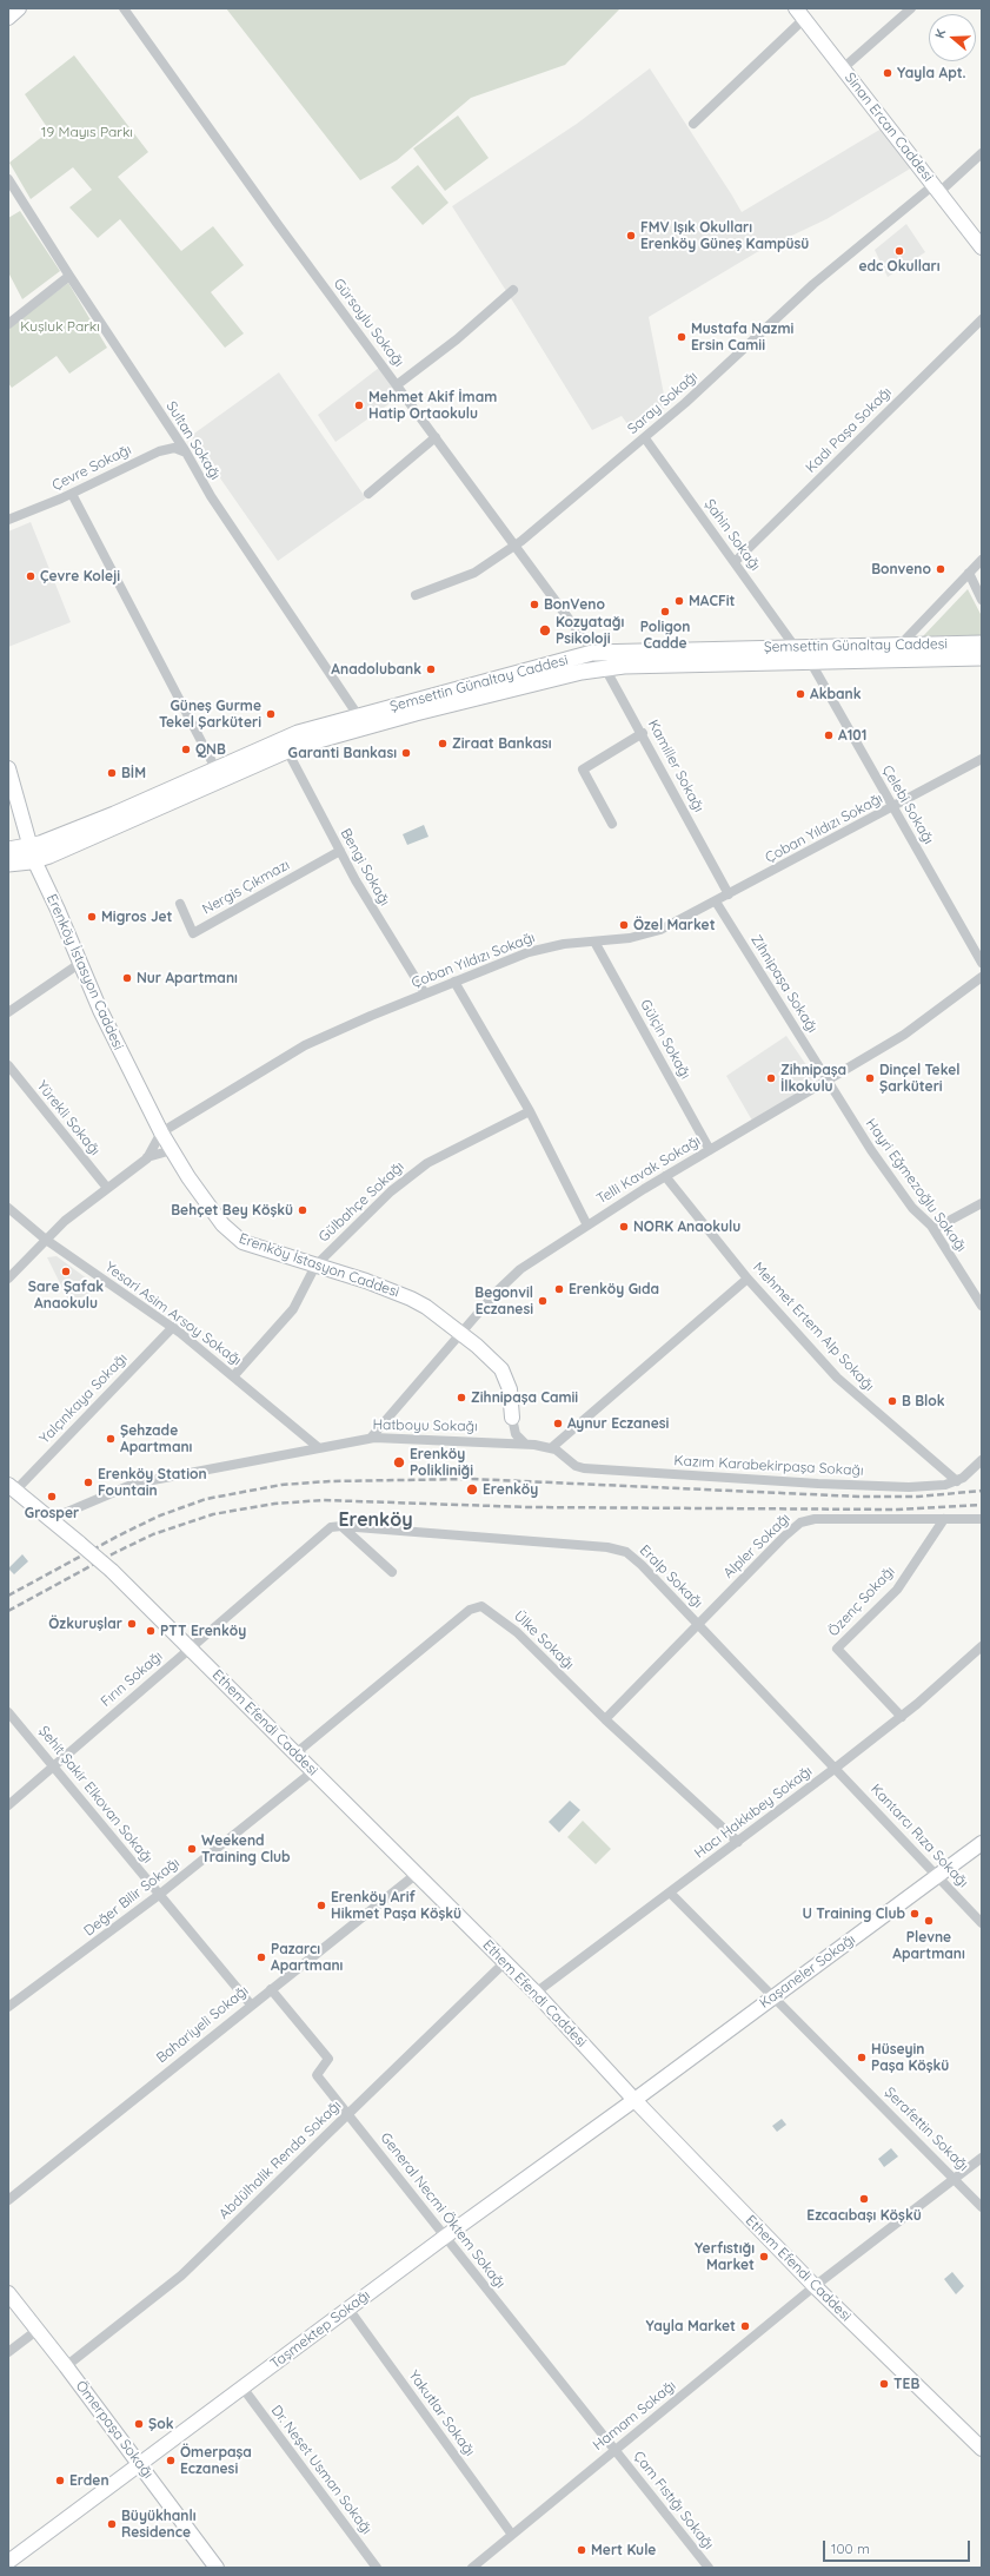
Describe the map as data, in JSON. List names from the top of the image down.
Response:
{
  "streets": {
    "main road": ["Şemsettin Günaltay Caddesi"],
    "street": [
      "Sinan Ercan Caddesi",
      "Gürsoylu Sokağı",
      "Saray Sokağı",
      "Kadı Paşa Sokağı",
      "Sultan Sokağı",
      "Çevre Sokağı",
      "Şahin Sokağı",
      "Kamiller Sokağı",
      "Çelebi Sokağı",
      "Çoban Yıldızı Sokağı",
      "Bengi Sokağı",
      "Nergis Çıkmazı",
      "Erenköy İstasyon Caddesi",
      "Zihnipaşa Sokağı",
      "Gülçin Sokağı",
      "Yürekli Sokağı",
      "Telli Kavak Sokağı",
      "Hayri Eğmezoğlu Sokağı",
      "Gülbahçe Sokağı",
      "Yesari Asim Arsoy Sokağı",
      "Mehmet Ertem Alp Sokağı",
      "Yalçınkaya Sokağı",
      "Hatboyu Sokağı",
      "Kazım Karabekirpaşa Sokağı",
      "Alpler Sokağı",
      "Eralp Sokağı",
      "Özenç Sokağı",
      "Ülke Sokağı",
      "Fırın Sokağı",
      "Ethem Efendi Caddesi",
      "Şehit Şakir Elkovan Sokağı",
      "Hacı Hakkıbey Sokağı",
      "Kantarcı Rıza Sokağı",
      "Değer Bilir Sokağı",
      "Kaşaneler Sokağı",
      "Bahariyeli Sokağı",
      "Şerafettin Sokağı",
      "Abdülhalik Renda Sokağı",
      "General Necmi Öktem Sokağı",
      "Taşmektep Sokağı",
      "Yakutlar Sokağı",
      "Hamam Sokağı",
      "Ömerpaşa Sokağı",
      "Dr. Neşet Usman Sokağı",
      "Çam Fıstığı Sokağı"
    ]
  },
  "crossings": [
    ["Sinan Ercan Caddesi", "Saray Sokağı"],
    ["Gürsoylu Sokağı", "Saray Sokağı"],
    ["Gürsoylu Sokağı", "Şemsettin Günaltay Caddesi"],
    ["Gürsoylu Sokağı", "Kamiller Sokağı"],
    ["Saray Sokağı", "Şahin Sokağı"],
    ["Kadı Paşa Sokağı", "Şahin Sokağı"],
    ["Sultan Sokağı", "Çevre Sokağı"],
    ["Sultan Sokağı", "Şemsettin Günaltay Caddesi"],
    ["Şahin Sokağı", "Şemsettin Günaltay Caddesi"],
    ["Şemsettin Günaltay Caddesi", "Kamiller Sokağı"],
    ["Şemsettin Günaltay Caddesi", "Çelebi Sokağı"],
    ["Şemsettin Günaltay Caddesi", "Bengi Sokağı"],
    ["Şemsettin Günaltay Caddesi", "Erenköy İstasyon Caddesi"],
    ["Kamiller Sokağı", "Çoban Yıldızı Sokağı"],
    ["Çelebi Sokağı", "Çoban Yıldızı Sokağı"],
    ["Çoban Yıldızı Sokağı", "Bengi Sokağı"],
    ["Çoban Yıldızı Sokağı", "Erenköy İstasyon Caddesi"],
    ["Çoban Yıldızı Sokağı", "Zihnipaşa Sokağı"],
    ["Çoban Yıldızı Sokağı", "Gülçin Sokağı"],
    ["Bengi Sokağı", "Nergis Çıkmazı"],
    ["Erenköy İstasyon Caddesi", "Telli Kavak Sokağı"],
    ["Erenköy İstasyon Caddesi", "Gülbahçe Sokağı"],
    ["Erenköy İstasyon Caddesi", "Hatboyu Sokağı"],
    ["Zihnipaşa Sokağı", "Telli Kavak Sokağı"],
    ["Zihnipaşa Sokağı", "Hayri Eğmezoğlu Sokağı"],
    ["Gülçin Sokağı", "Telli Kavak Sokağı"],
    ["Telli Kavak Sokağı", "Hayri Eğmezoğlu Sokağı"],
    ["Telli Kavak Sokağı", "Mehmet Ertem Alp Sokağı"],
    ["Telli Kavak Sokağı", "Hatboyu Sokağı"],
    ["Gülbahçe Sokağı", "Yesari Asim Arsoy Sokağı"],
    ["Yesari Asim Arsoy Sokağı", "Yalçınkaya Sokağı"],
    ["Yesari Asim Arsoy Sokağı", "Hatboyu Sokağı"],
    ["Mehmet Ertem Alp Sokağı", "Kazım Karabekirpaşa Sokağı"],
    ["Hatboyu Sokağı", "Kazım Karabekirpaşa Sokağı"],
    ["Hatboyu Sokağı", "Ethem Efendi Caddesi"],
    ["Alpler Sokağı", "Eralp Sokağı"],
    ["Alpler Sokağı", "Özenç Sokağı"],
    ["Alpler Sokağı", "Ülke Sokağı"],
    ["Eralp Sokağı", "Fırın Sokağı"],
    ["Eralp Sokağı", "Hacı Hakkıbey Sokağı"],
    ["Eralp Sokağı", "Kantarcı Rıza Sokağı"],
    ["Özenç Sokağı", "Hacı Hakkıbey Sokağı"],
    ["Ülke Sokağı", "Ethem Efendi Caddesi"],
    ["Ülke Sokağı", "Hacı Hakkıbey Sokağı"],
    ["Fırın Sokağı", "Ethem Efendi Caddesi"],
    ["Fırın Sokağı", "Şehit Şakir Elkovan Sokağı"],
    ["Ethem Efendi Caddesi", "Hacı Hakkıbey Sokağı"],
    ["Ethem Efendi Caddesi", "Değer Bilir Sokağı"],
    ["Ethem Efendi Caddesi", "Kaşaneler Sokağı"],
    ["Ethem Efendi Caddesi", "Bahariyeli Sokağı"],
    ["Ethem Efendi Caddesi", "Abdülhalik Renda Sokağı"],
    ["Ethem Efendi Caddesi", "Taşmektep Sokağı"],
    ["Ethem Efendi Caddesi", "Hamam Sokağı"],
    ["Şehit Şakir Elkovan Sokağı", "Değer Bilir Sokağı"],
    ["Şehit Şakir Elkovan Sokağı", "Bahariyeli Sokağı"],
    ["Hacı Hakkıbey Sokağı", "Kantarcı Rıza Sokağı"],
    ["Hacı Hakkıbey Sokağı", "Şerafettin Sokağı"],
    ["Kantarcı Rıza Sokağı", "Kaşaneler Sokağı"],
    ["Kaşaneler Sokağı", "Şerafettin Sokağı"],
    ["Kaşaneler Sokağı", "Taşmektep Sokağı"],
    ["Bahariyeli Sokağı", "General Necmi Öktem Sokağı"],
    ["Şerafettin Sokağı", "Hamam Sokağı"],
    ["Abdülhalik Renda Sokağı", "General Necmi Öktem Sokağı"],
    ["Abdülhalik Renda Sokağı", "Ömerpaşa Sokağı"],
    ["General Necmi Öktem Sokağı", "Taşmektep Sokağı"],
    ["General Necmi Öktem Sokağı", "Hamam Sokağı"],
    ["General Necmi Öktem Sokağı", "Çam Fıstığı Sokağı"],
    ["Taşmektep Sokağı", "Yakutlar Sokağı"],
    ["Taşmektep Sokağı", "Ömerpaşa Sokağı"],
    ["Taşmektep Sokağı", "Dr. Neşet Usman Sokağı"],
    ["Yakutlar Sokağı", "Hamam Sokağı"],
    ["Hamam Sokağı", "Çam Fıstığı Sokağı"]
  ],
  "districts": ["Erenköy"],
  "parks": ["19 Mayıs Parkı", "Kuşluk Parkı"],
  "places": [
    "Yayla Apt.",
    "FMV Işık Okulları Erenköy Güneş Kampüsü",
    "edc Okulları",
    "Mustafa Nazmi Ersin Camii",
    "Mehmet Akif İmam Hatip Ortaokulu",
    "Bonveno",
    "Çevre Koleji",
    "MACFit",
    "BonVeno",
    "Poligon Cadde",
    "Kozyatağı Psikoloji",
    "Anadolubank",
    "Akbank",
    "Güneş Gurme Tekel Şarküteri",
    "A101",
    "Ziraat Bankası",
    "QNB",
    "Garanti Bankası",
    "BİM",
    "Migros Jet",
    "Özel Market",
    "Nur Apartmanı",
    "Zihnipaşa İlkokulu",
    "Dinçel Tekel Şarküteri",
    "Behçet Bey Köşkü",
    "NORK Anaokulu",
    "Sare Şafak Anaokulu",
    "Erenköy Gıda",
    "Begonvil Eczanesi",
    "Zihnipaşa Camii",
    "B Blok",
    "Aynur Eczanesi",
    "Şehzade Apartmanı",
    "Erenköy Polikliniği",
    "Erenköy Station Fountain",
    "Erenköy",
    "Grosper",
    "Özkuruşlar",
    "PTT Erenköy",
    "Weekend Training Club",
    "Erenköy Arif Hikmet Paşa Köşkü",
    "U Training Club",
    "Plevne Apartmanı",
    "Pazarcı Apartmanı",
    "Hüseyin Paşa Köşkü",
    "Ezcacıbaşı Köşkü",
    "Yerfıstığı Market",
    "Yayla Market",
    "TEB",
    "Şok",
    "Ömerpaşa Eczanesi",
    "Erden",
    "Büyükhanlı Residence",
    "Mert Kule"
  ],
  "scale_bar": "100 m",
  "north": "left"
}
